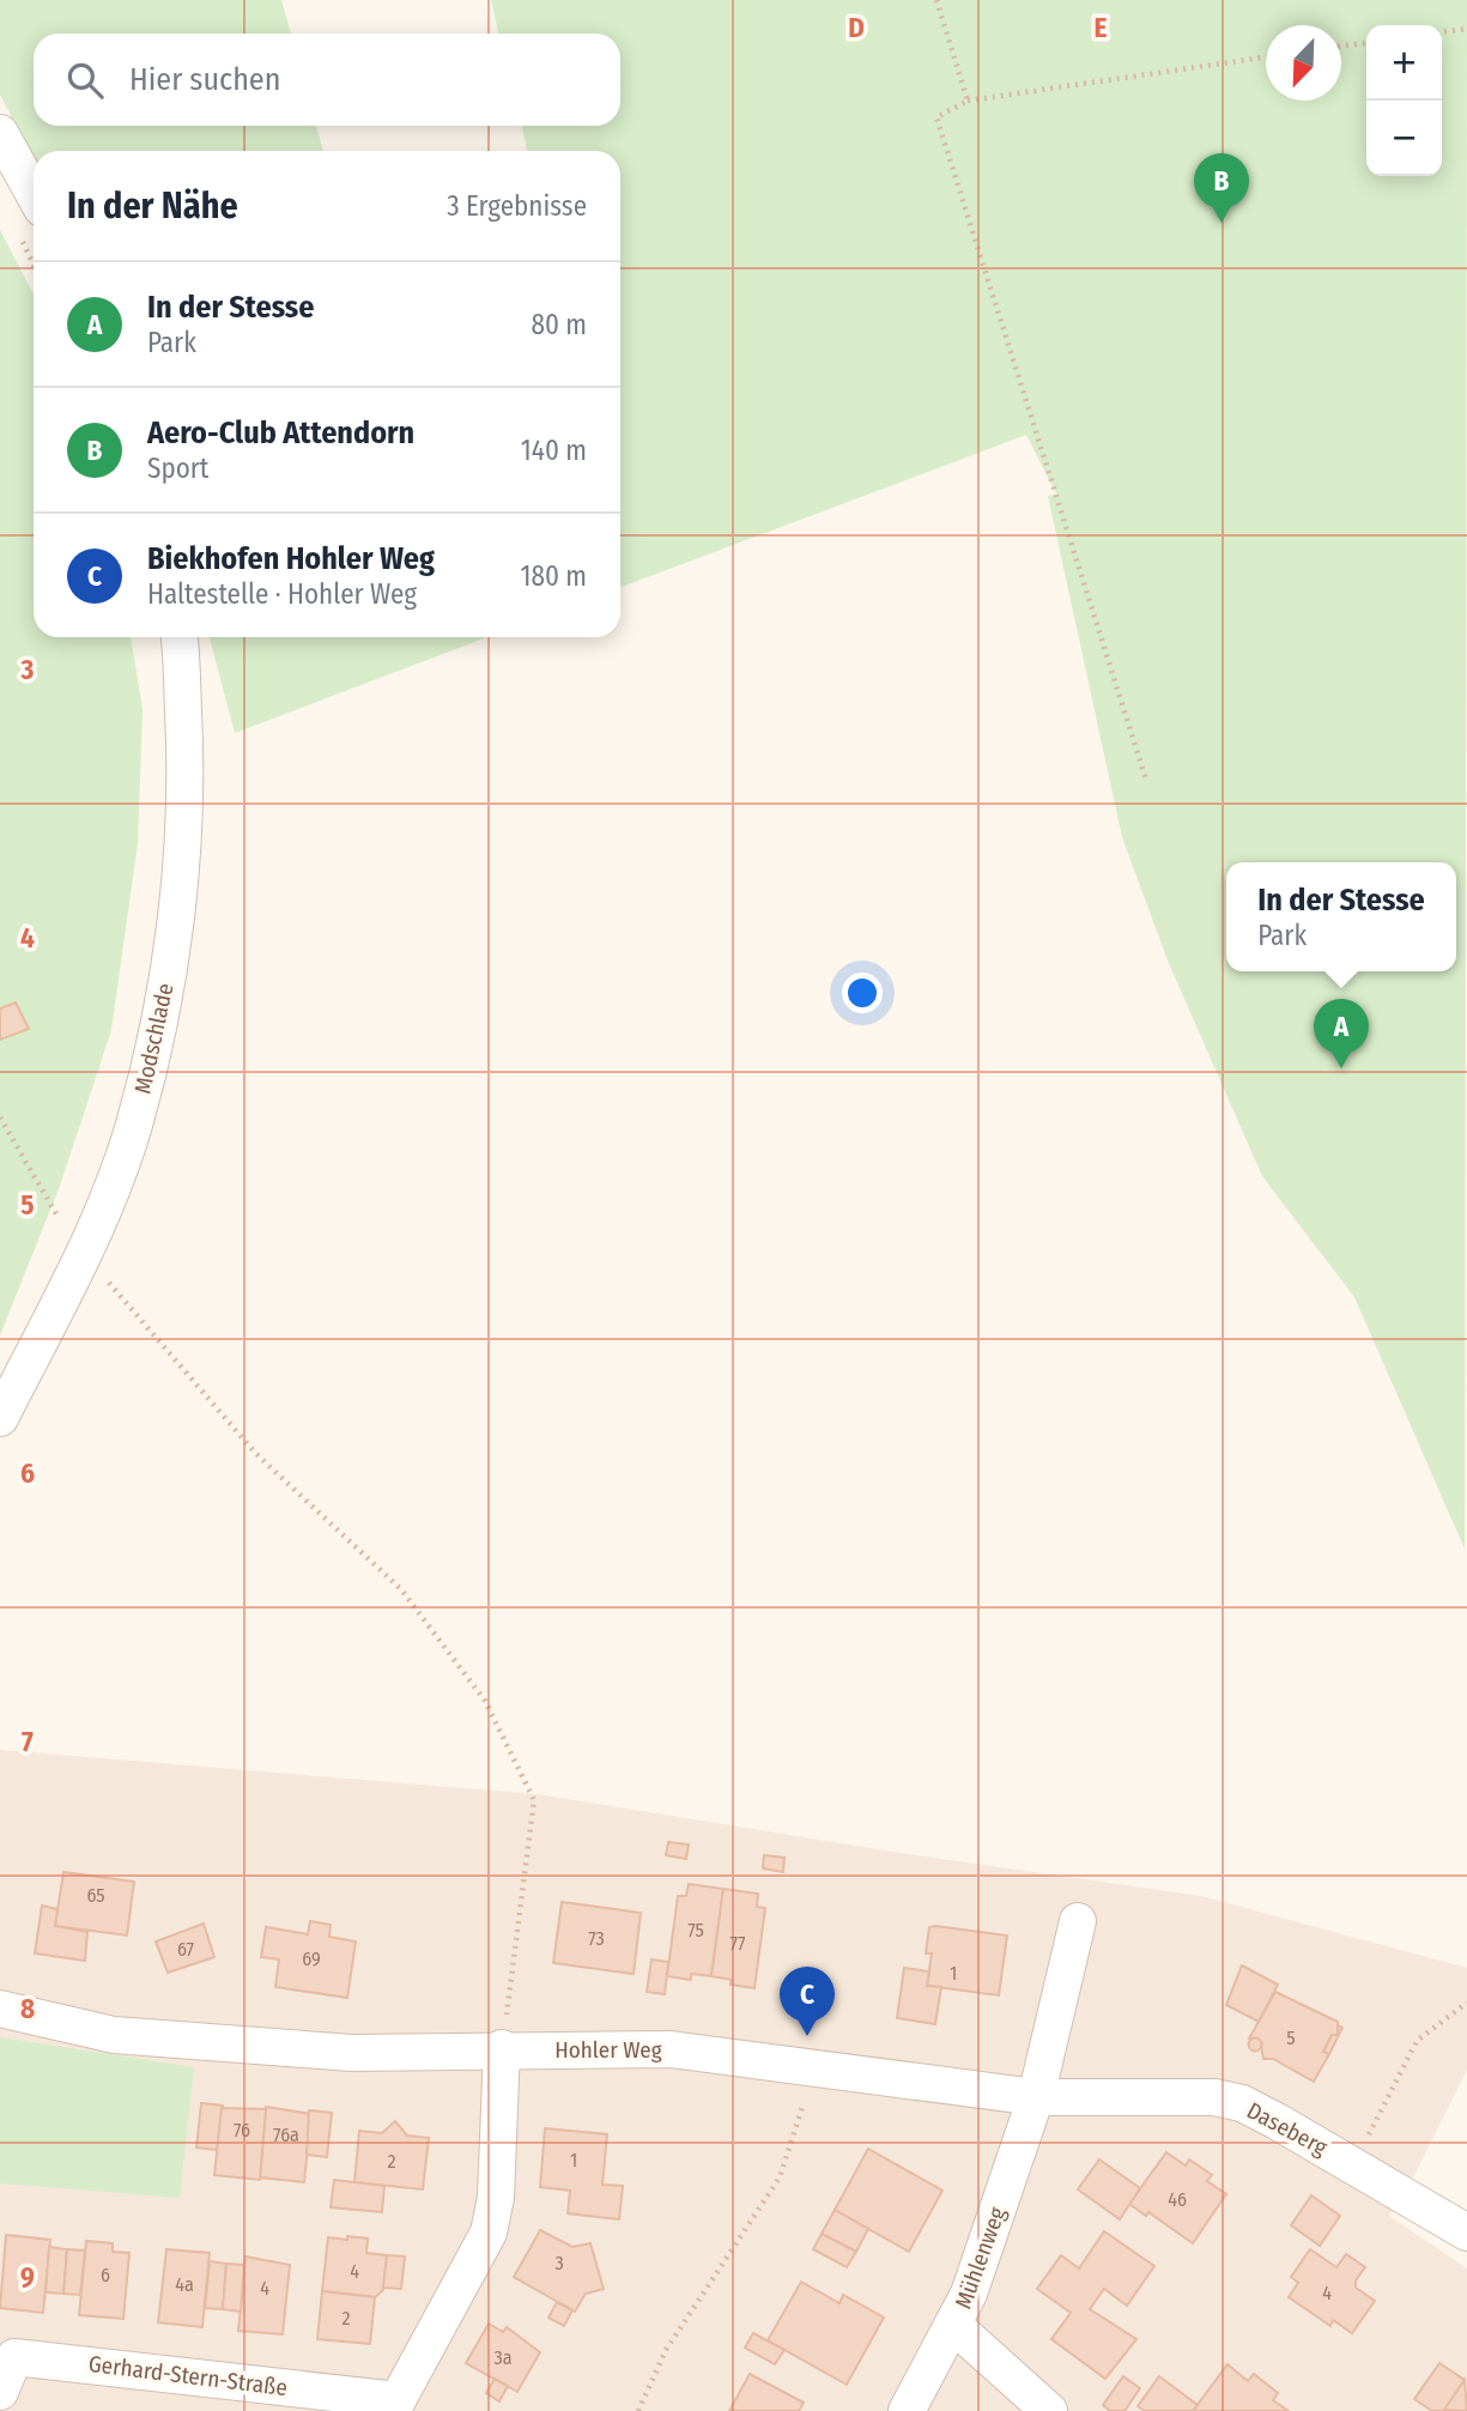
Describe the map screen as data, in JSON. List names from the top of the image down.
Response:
{
  "streets": {
    "street": [
      "Modschlade",
      "Hohler Weg",
      "Daseberg",
      "Mühlenweg",
      "Gerhard-Stern-Straße"
    ]
  },
  "crossings": [
    ["Hohler Weg", "Daseberg"],
    ["Hohler Weg", "Mühlenweg"],
    ["Daseberg", "Mühlenweg"]
  ],
  "house_numbers": [
    "65",
    "75",
    "73",
    "77",
    "67",
    "69",
    "1",
    "5",
    "76",
    "76a",
    "1",
    "2",
    "46",
    "3",
    "4",
    "6",
    "4a",
    "4",
    "4",
    "2",
    "3a"
  ],
  "north": "bottom left",
  "page": {
    "map_buttons": ["+", "−"],
    "search": "Hier suchen",
    "heading": ["In der Nähe", "3 Ergebnisse"],
    "pins": ["B", "A", "C"],
    "list": [
      {
        "mark": "A",
        "name": "In der Stesse",
        "note": "Park",
        "value": "80 m"
      },
      {
        "mark": "B",
        "name": "Aero-Club Attendorn",
        "note": "Sport",
        "value": "140 m"
      },
      {
        "mark": "C",
        "name": "Biekhofen Hohler Weg",
        "note": "Haltestelle · Hohler Weg",
        "value": "180 m"
      }
    ],
    "popup": ["In der Stesse", "Park"]
  },
  "grid": {
    "columns": ["D", "E"],
    "rows": [
      "3",
      "4",
      "5",
      "6",
      "7",
      "8",
      "9"
    ]
  }
}
